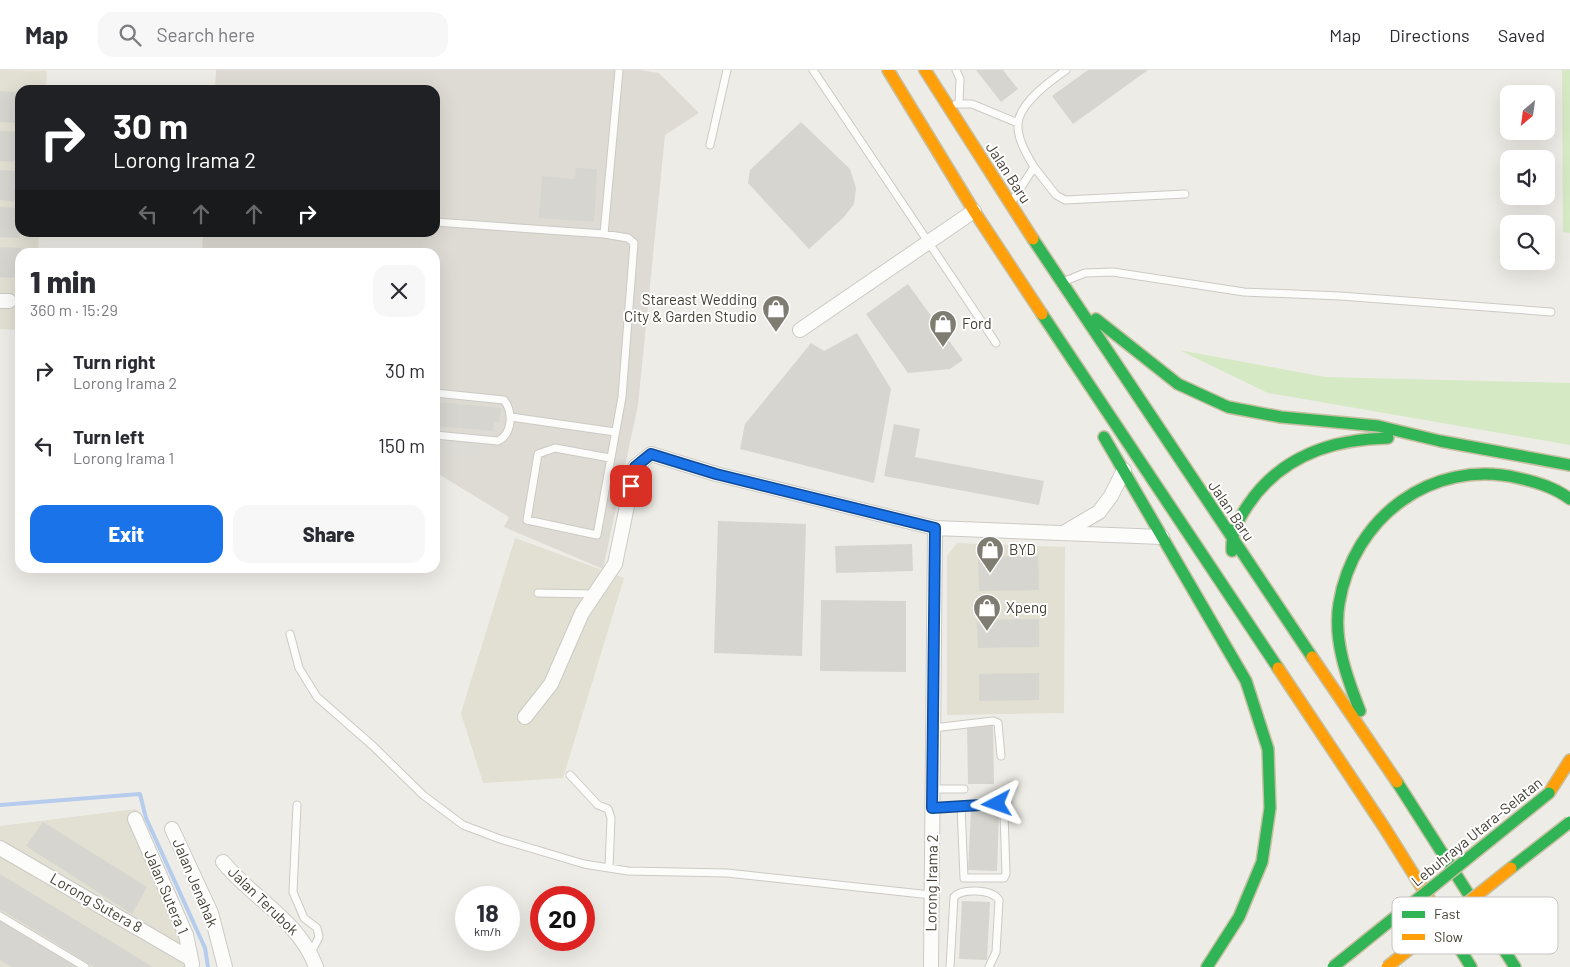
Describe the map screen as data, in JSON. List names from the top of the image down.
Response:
{
  "streets": {
    "highway": ["Jalan Baru", "Lebuhraya Utara–Selatan"],
    "street": [
      "Jalan Jenahak",
      "Lorong Irama 2",
      "Jalan Sutera 1",
      "Jalan Terubok",
      "Lorong Sutera 8"
    ]
  },
  "crossings": [
    ["Jalan Sutera 1", "Lorong Sutera 8"]
  ],
  "places": {
    "shop": [
      "Stareast Wedding City & Garden Studio",
      "Ford",
      "BYD",
      "Xpeng"
    ]
  },
  "legend": ["Fast", "Slow"],
  "north": "bottom left",
  "page": {
    "header": "Map",
    "search": "Search here",
    "nav": ["Map", "Directions", "Saved"],
    "turn": ["30 m", "Lorong Irama 2"],
    "heading": ["1 min", "360 m · 15:29"],
    "list": [
      {
        "name": "Turn right",
        "note": "Lorong Irama 2",
        "value": "30 m"
      },
      {
        "name": "Turn left",
        "note": "Lorong Irama 1",
        "value": "150 m"
      }
    ],
    "buttons": ["Exit", "Share"],
    "speed": "18 km/h",
    "limit": "20"
  }
}
